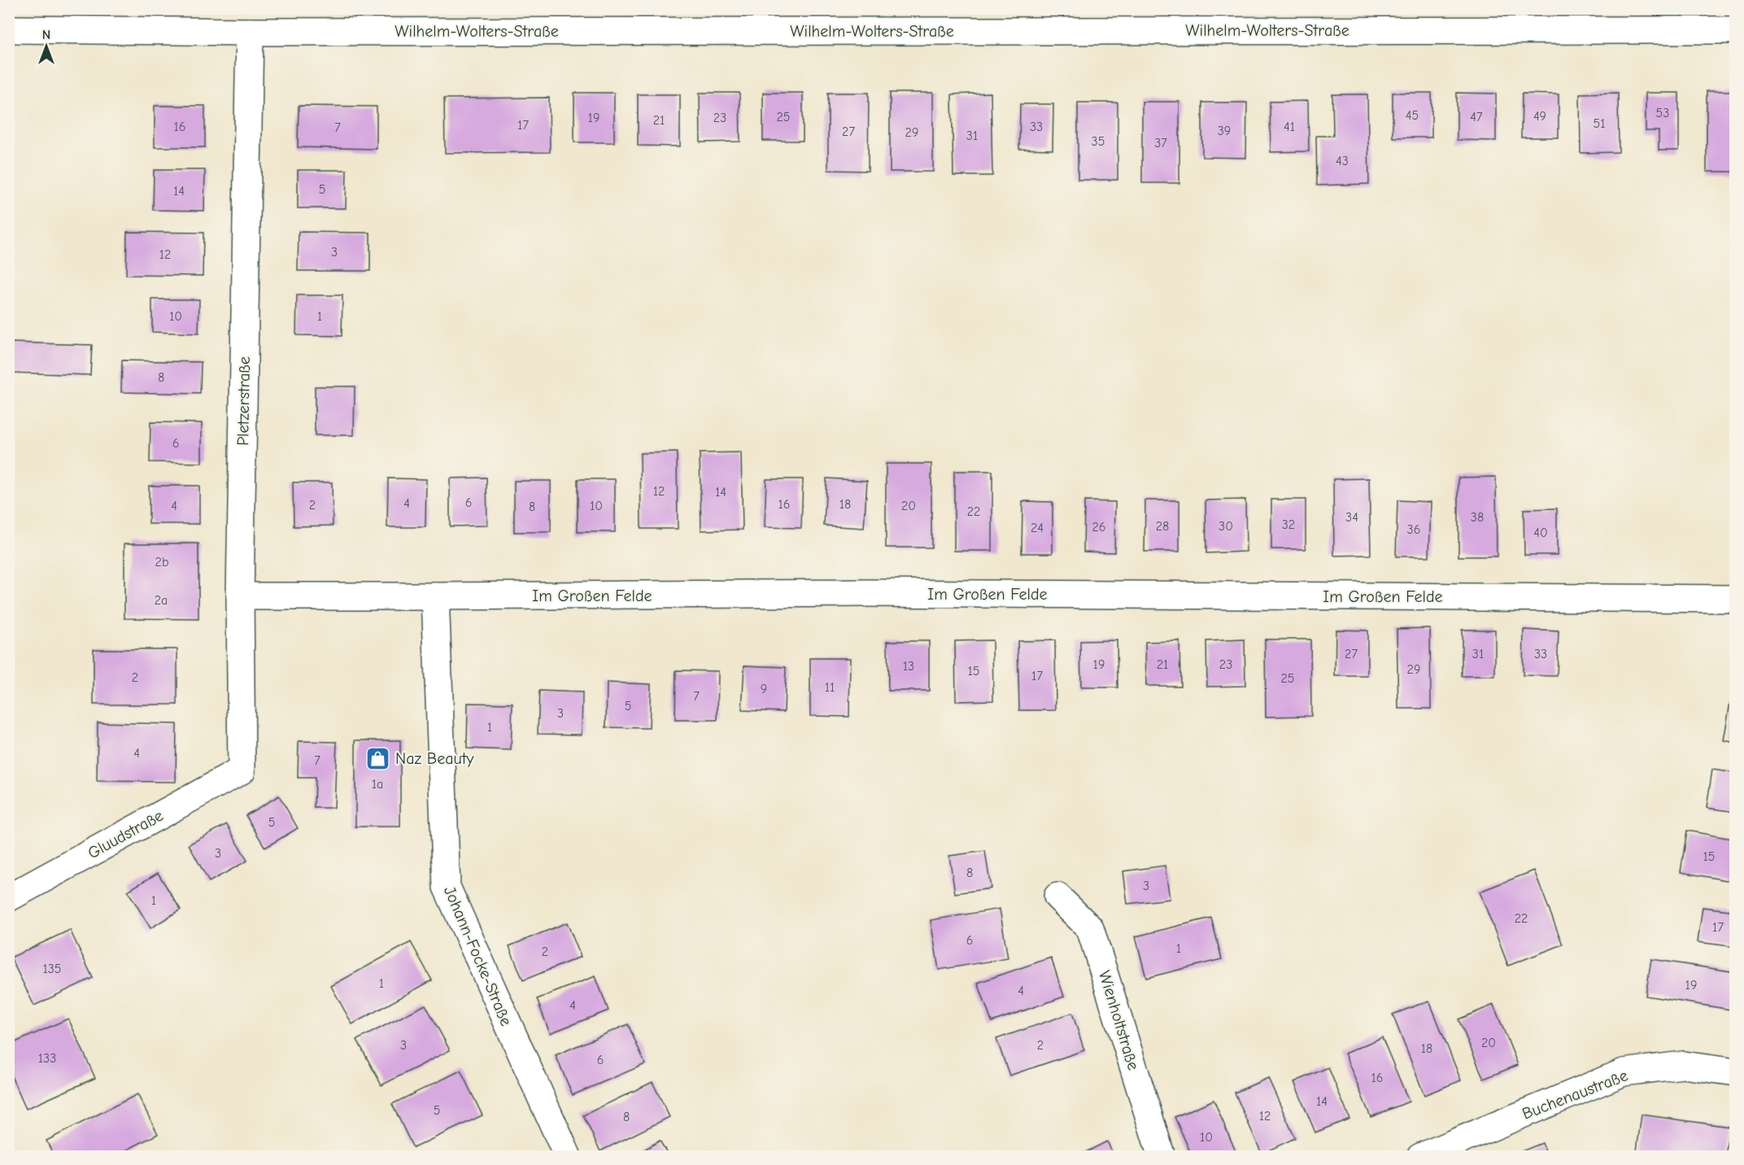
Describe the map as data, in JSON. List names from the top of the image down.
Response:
{
  "streets": {
    "street": [
      "Wilhelm-Wolters-Straße",
      "Pletzerstraße",
      "Im Großen Felde",
      "Gluudstraße",
      "Johann-Focke-Straße",
      "Wienholtstraße",
      "Buchenaustraße"
    ]
  },
  "crossings": [
    ["Wilhelm-Wolters-Straße", "Pletzerstraße"],
    ["Pletzerstraße", "Im Großen Felde"],
    ["Pletzerstraße", "Gluudstraße"],
    ["Im Großen Felde", "Johann-Focke-Straße"]
  ],
  "places": {
    "shop": ["Naz Beauty"]
  },
  "house_numbers": [
    "53",
    "45",
    "49",
    "25",
    "47",
    "19",
    "23",
    "21",
    "51",
    "17",
    "16",
    "33",
    "41",
    "7",
    "39",
    "27",
    "29",
    "31",
    "35",
    "37",
    "43",
    "5",
    "14",
    "3",
    "12",
    "10",
    "1",
    "8",
    "6",
    "12",
    "14",
    "6",
    "4",
    "16",
    "18",
    "2",
    "4",
    "10",
    "20",
    "8",
    "22",
    "34",
    "38",
    "32",
    "28",
    "30",
    "26",
    "24",
    "36",
    "40",
    "2b",
    "2a",
    "27",
    "31",
    "33",
    "19",
    "21",
    "23",
    "13",
    "29",
    "15",
    "17",
    "2",
    "25",
    "11",
    "9",
    "7",
    "5",
    "3",
    "1",
    "4",
    "7",
    "1a",
    "5",
    "3",
    "15",
    "8",
    "3",
    "1",
    "22",
    "17",
    "6",
    "1",
    "2",
    "135",
    "1",
    "19",
    "4",
    "4",
    "20",
    "3",
    "2",
    "18",
    "133",
    "6",
    "16",
    "14",
    "5",
    "12",
    "8",
    "10"
  ],
  "north": "top"
}
